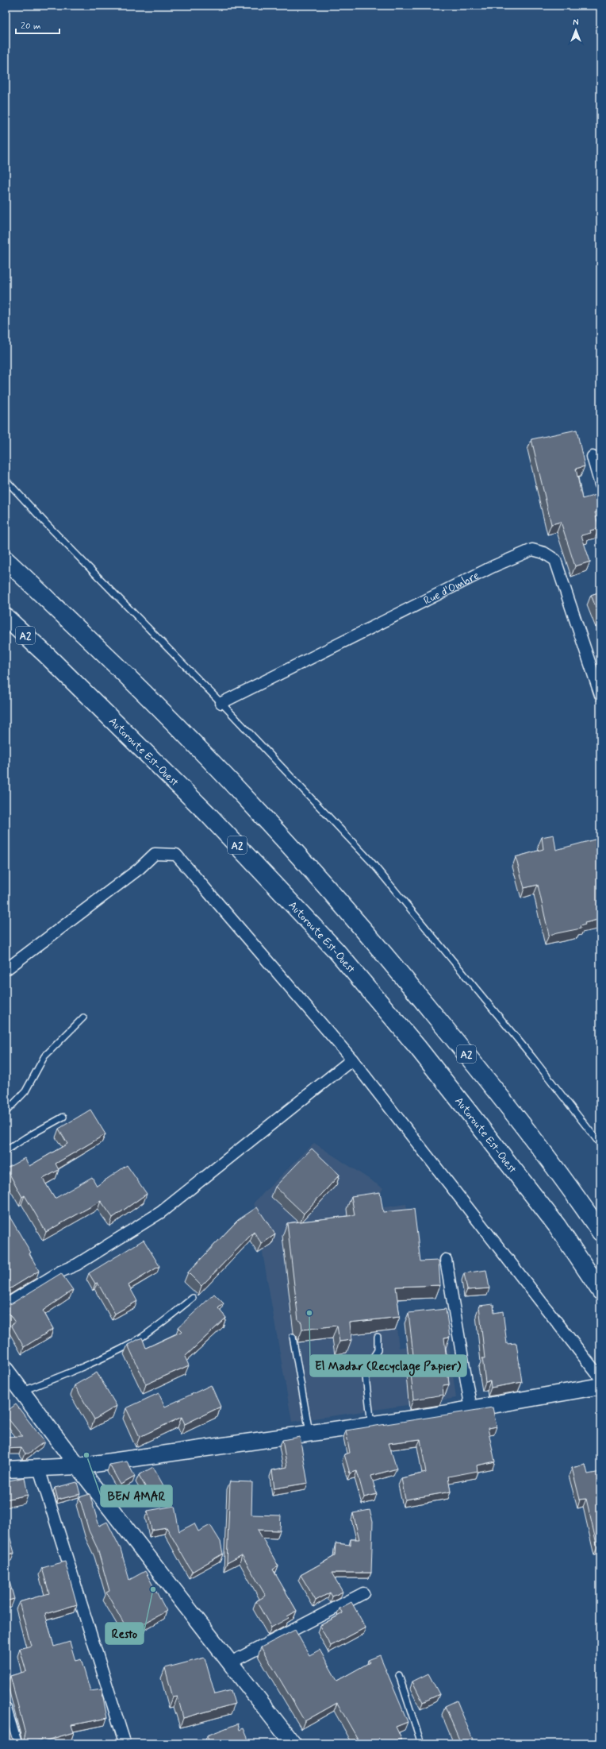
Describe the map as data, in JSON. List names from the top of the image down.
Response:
{
  "streets": {
    "highway": ["A2", "Autoroute Est-Ouest"],
    "street": ["Rue d'Ombre"]
  },
  "places": ["El Madar (Recyclage Papier)", "BEN AMAR", "Resto"],
  "scale_bar": "20 m",
  "north": "top"
}
